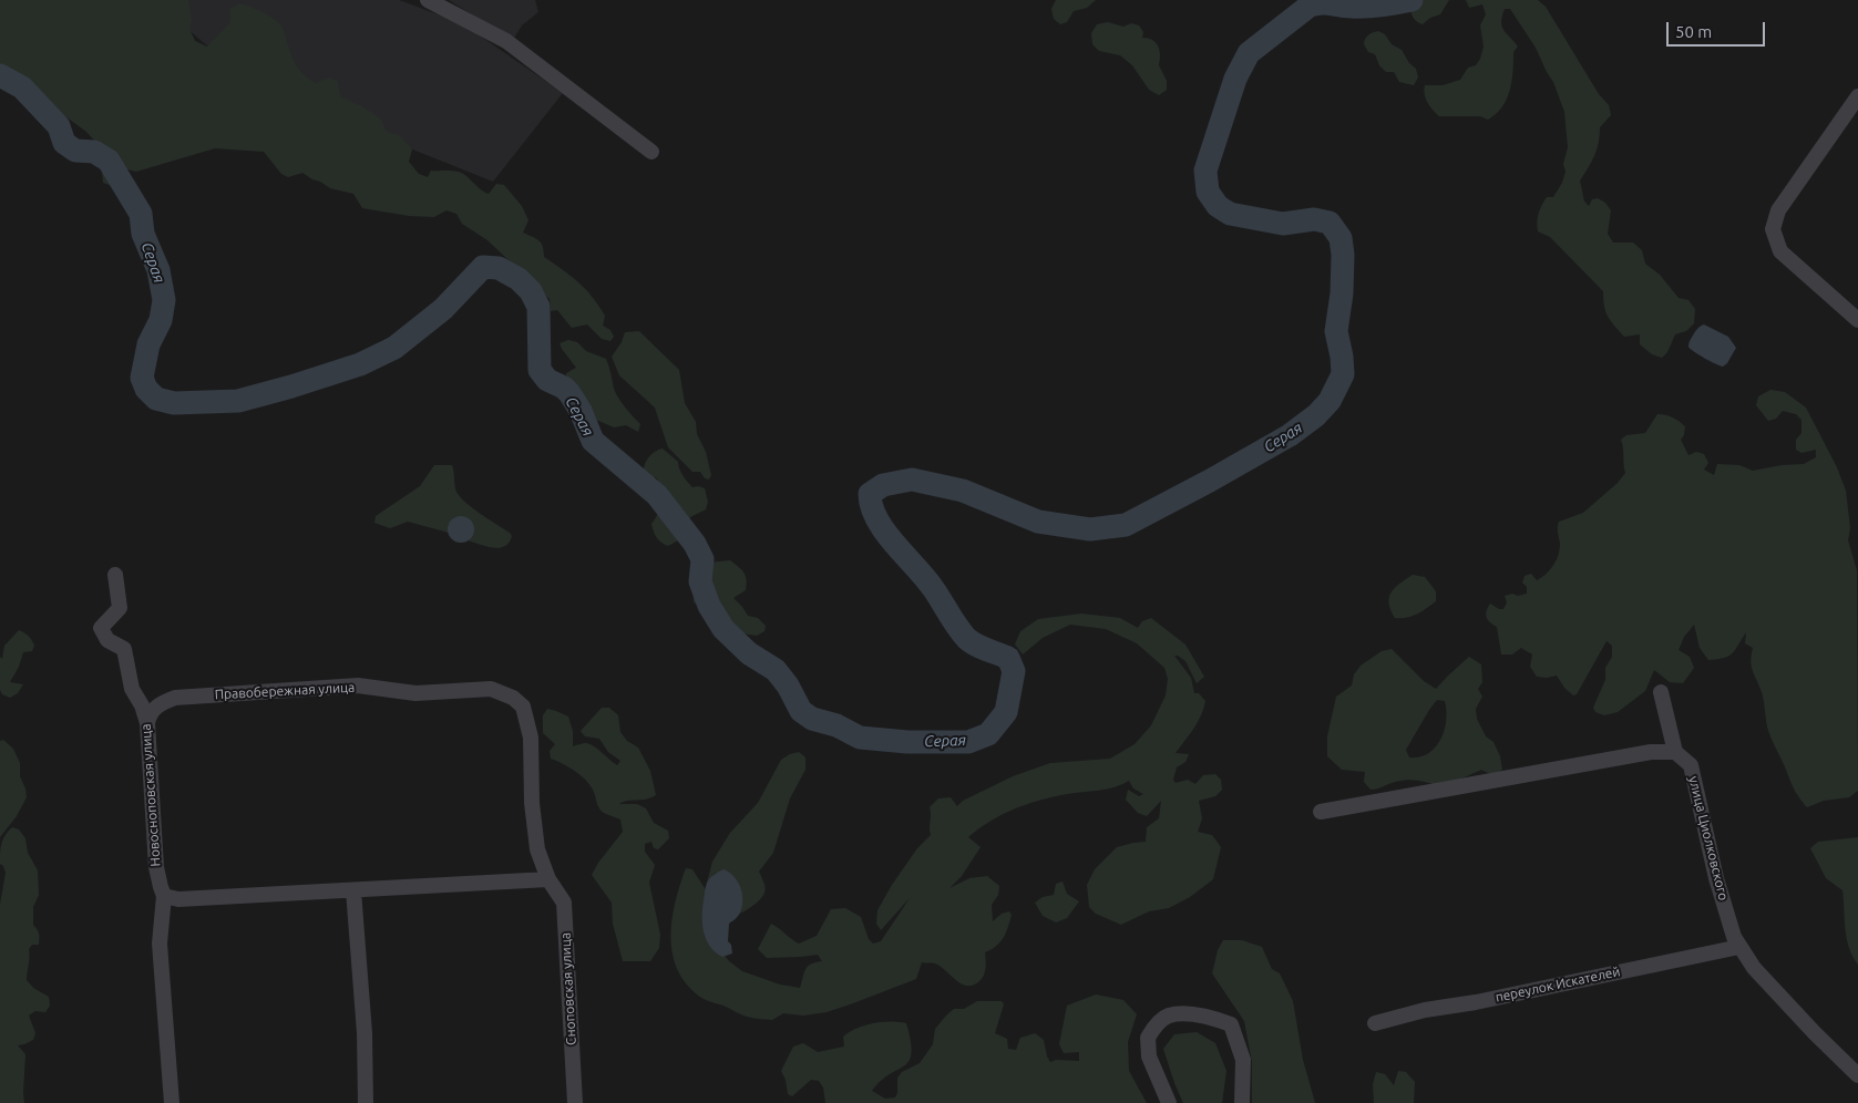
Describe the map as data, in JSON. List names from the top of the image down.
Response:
{
  "streets": {
    "street": [
      "Правобережная улица",
      "Новосноповская улица",
      "улица Циолковского",
      "переулок Искателей",
      "Сноповская улица"
    ]
  },
  "crossings": [
    ["Правобережная улица", "Новосноповская улица"],
    ["Правобережная улица", "Сноповская улица"],
    ["улица Циолковского", "переулок Искателей"]
  ],
  "water": ["Серая"],
  "scale_bar": "50 m"
}
